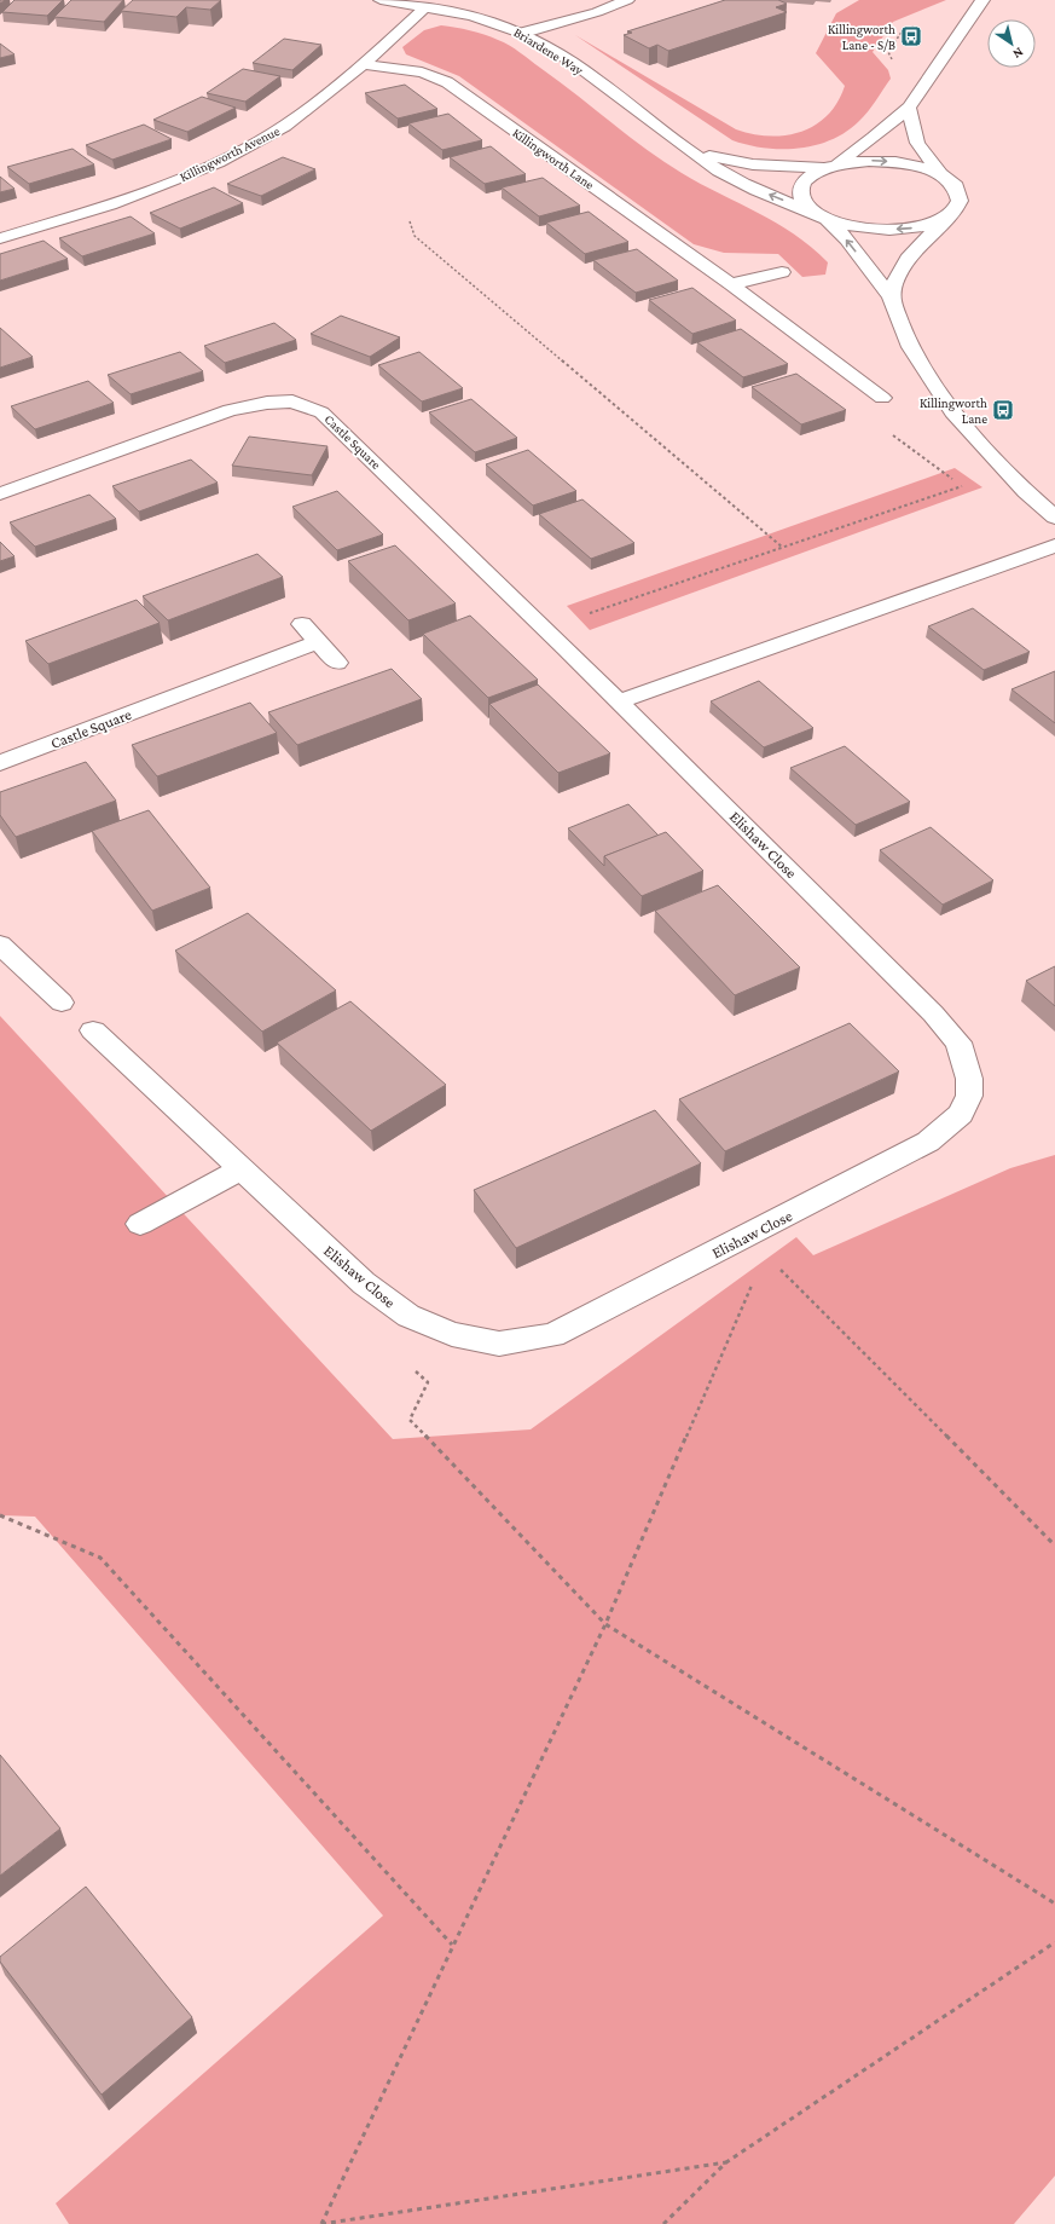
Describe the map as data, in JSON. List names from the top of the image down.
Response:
{
  "streets": {
    "street": [
      "Briardene Way",
      "Killingworth Avenue",
      "Killingworth Lane",
      "Castle Square",
      "Elishaw Close"
    ]
  },
  "crossings": [
    ["Briardene Way", "Killingworth Avenue"],
    ["Killingworth Avenue", "Killingworth Lane"],
    ["Castle Square", "Elishaw Close"]
  ],
  "places": {
    "bus stop": ["Killingworth Lane - S/B", "Killingworth Lane"]
  },
  "north": "bottom right"
}
